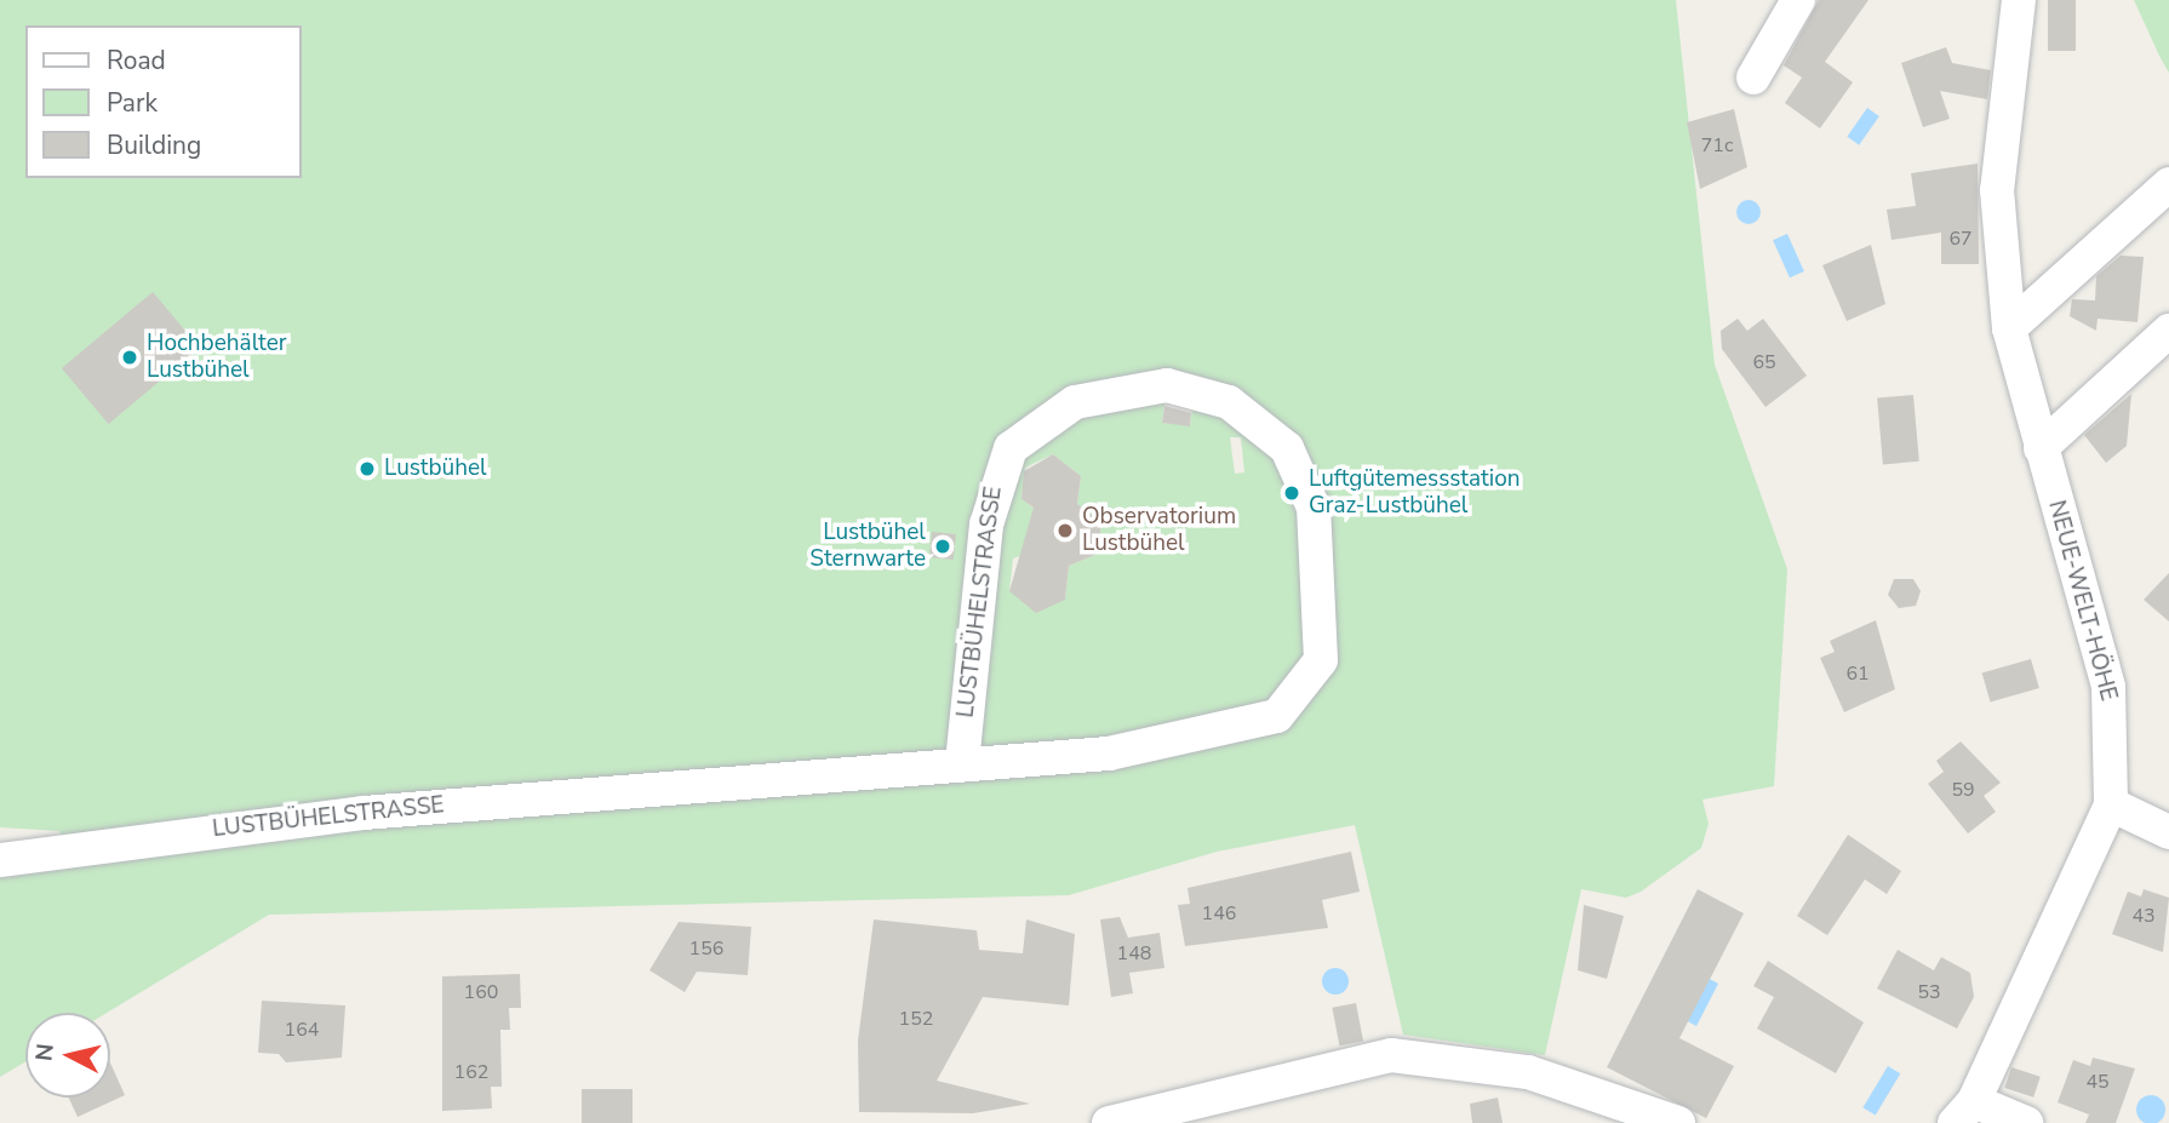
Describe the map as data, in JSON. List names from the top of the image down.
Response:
{
  "streets": {
    "street": ["NEUE-WELT-HÖHE", "LUSTBÜHELSTRASSE"]
  },
  "places": [
    "Hochbehälter Lustbühel",
    "Lustbühel",
    "Luftgütemessstation Graz-Lustbühel",
    "Observatorium Lustbühel",
    "Lustbühel Sternwarte"
  ],
  "house_numbers": [
    "71c",
    "67",
    "65",
    "61",
    "59",
    "146",
    "43",
    "156",
    "148",
    "160",
    "53",
    "152",
    "164",
    "162",
    "45"
  ],
  "legend": ["Road", "Park", "Building"],
  "north": "left"
}
